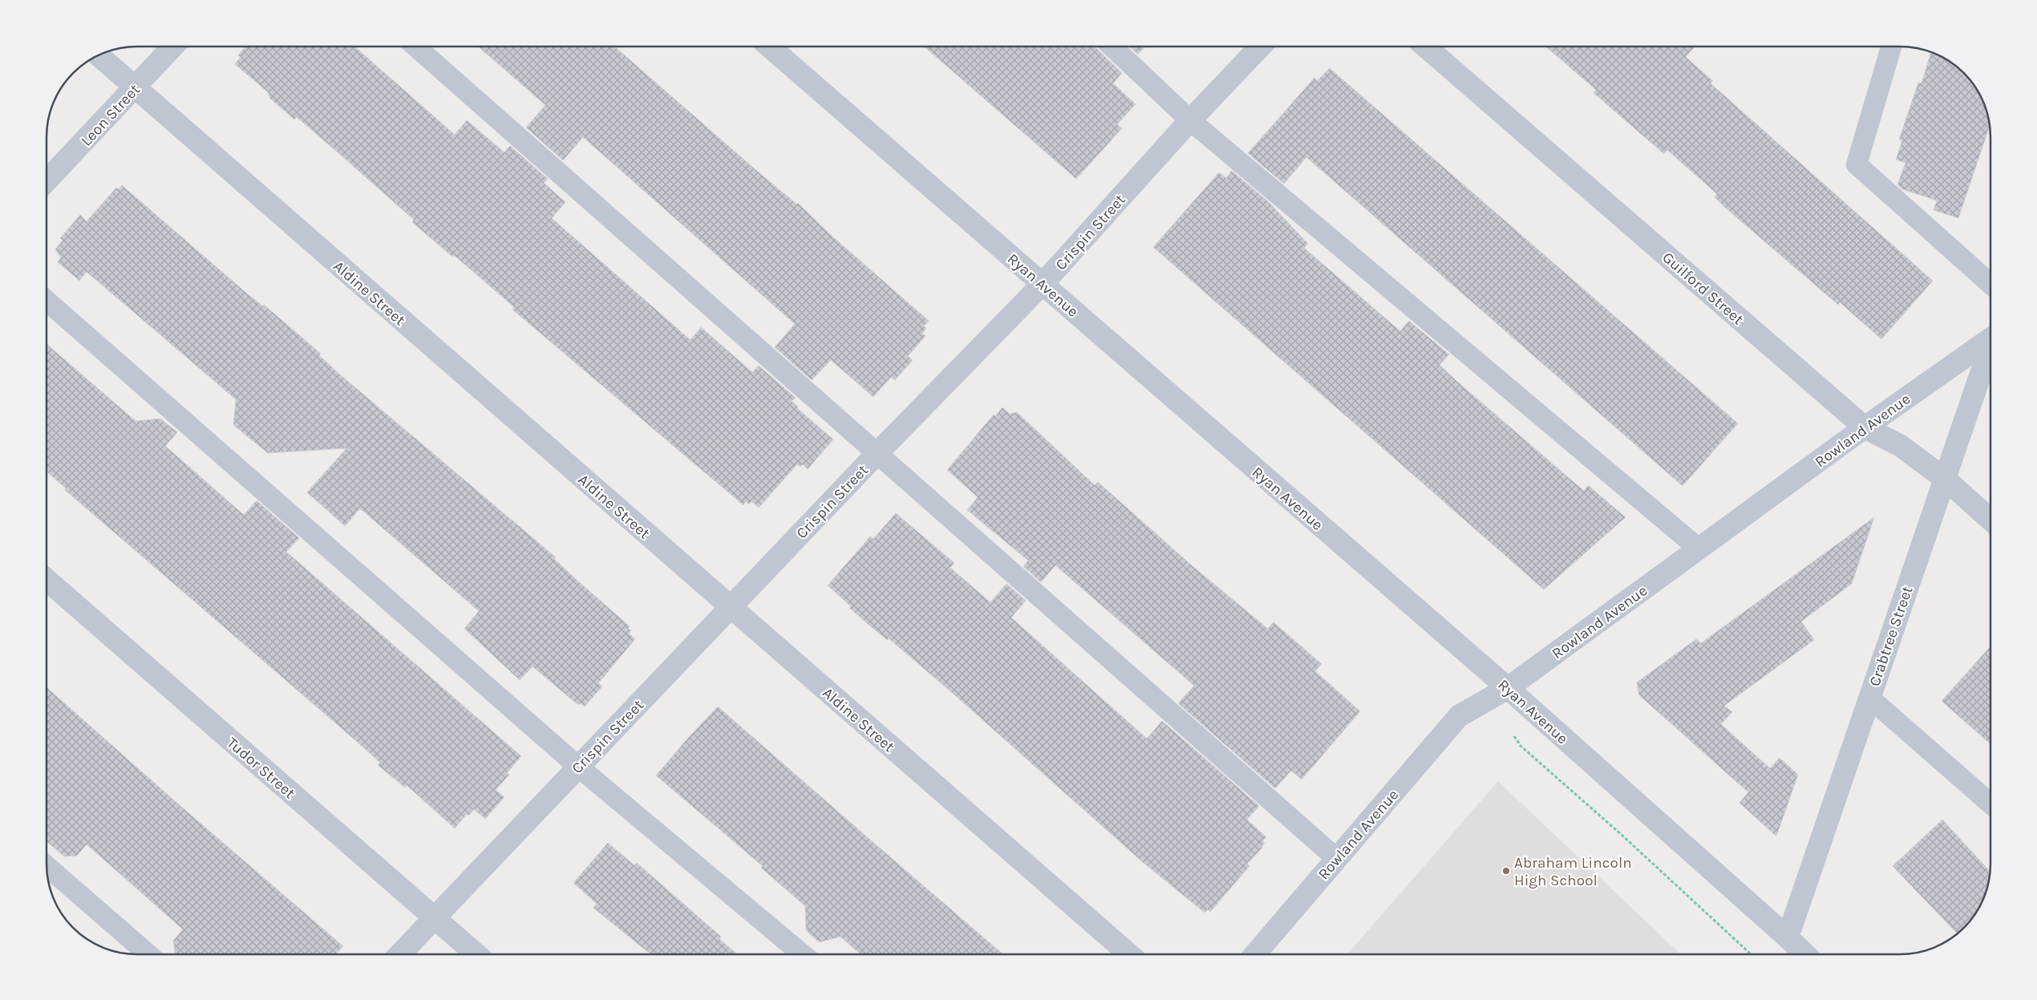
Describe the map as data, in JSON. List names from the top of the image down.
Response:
{
  "streets": {
    "street": [
      "Leon Street",
      "Crispin Street",
      "Ryan Avenue",
      "Guilford Street",
      "Aldine Street",
      "Rowland Avenue",
      "Crabtree Street",
      "Tudor Street"
    ]
  },
  "crossings": [
    ["Leon Street", "Aldine Street"],
    ["Crispin Street", "Ryan Avenue"],
    ["Crispin Street", "Aldine Street"],
    ["Crispin Street", "Tudor Street"],
    ["Ryan Avenue", "Rowland Avenue"],
    ["Ryan Avenue", "Crabtree Street"],
    ["Guilford Street", "Rowland Avenue"],
    ["Guilford Street", "Crabtree Street"]
  ],
  "places": ["Abraham Lincoln High School"]
}
